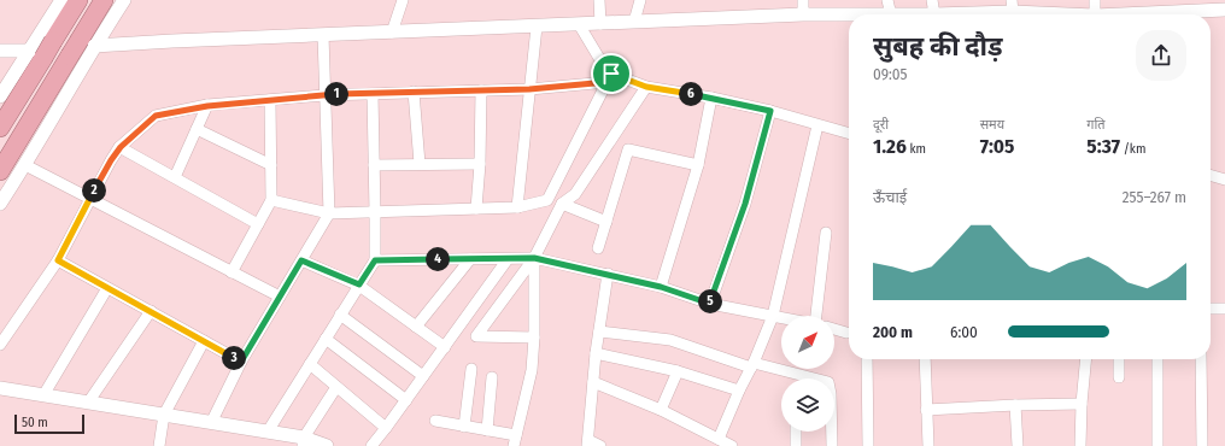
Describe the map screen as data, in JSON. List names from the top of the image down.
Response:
{
  "scale_bar": "50 m",
  "north": "top right",
  "page": {
    "heading": ["सुबह की दौड़", "09:05"],
    "pins": [
      "1",
      "6",
      "2",
      "4",
      "5",
      "3"
    ],
    "stats": [
      ["दूरी", "1.26 km"],
      ["समय", "7:05"],
      ["गति", "5:37 /km"]
    ],
    "chart": ["ऊँचाई", "255–267 m"],
    "list": [
      {
        "name": "200 m",
        "note": "6:00"
      }
    ],
    "scale": "50 m"
  }
}
